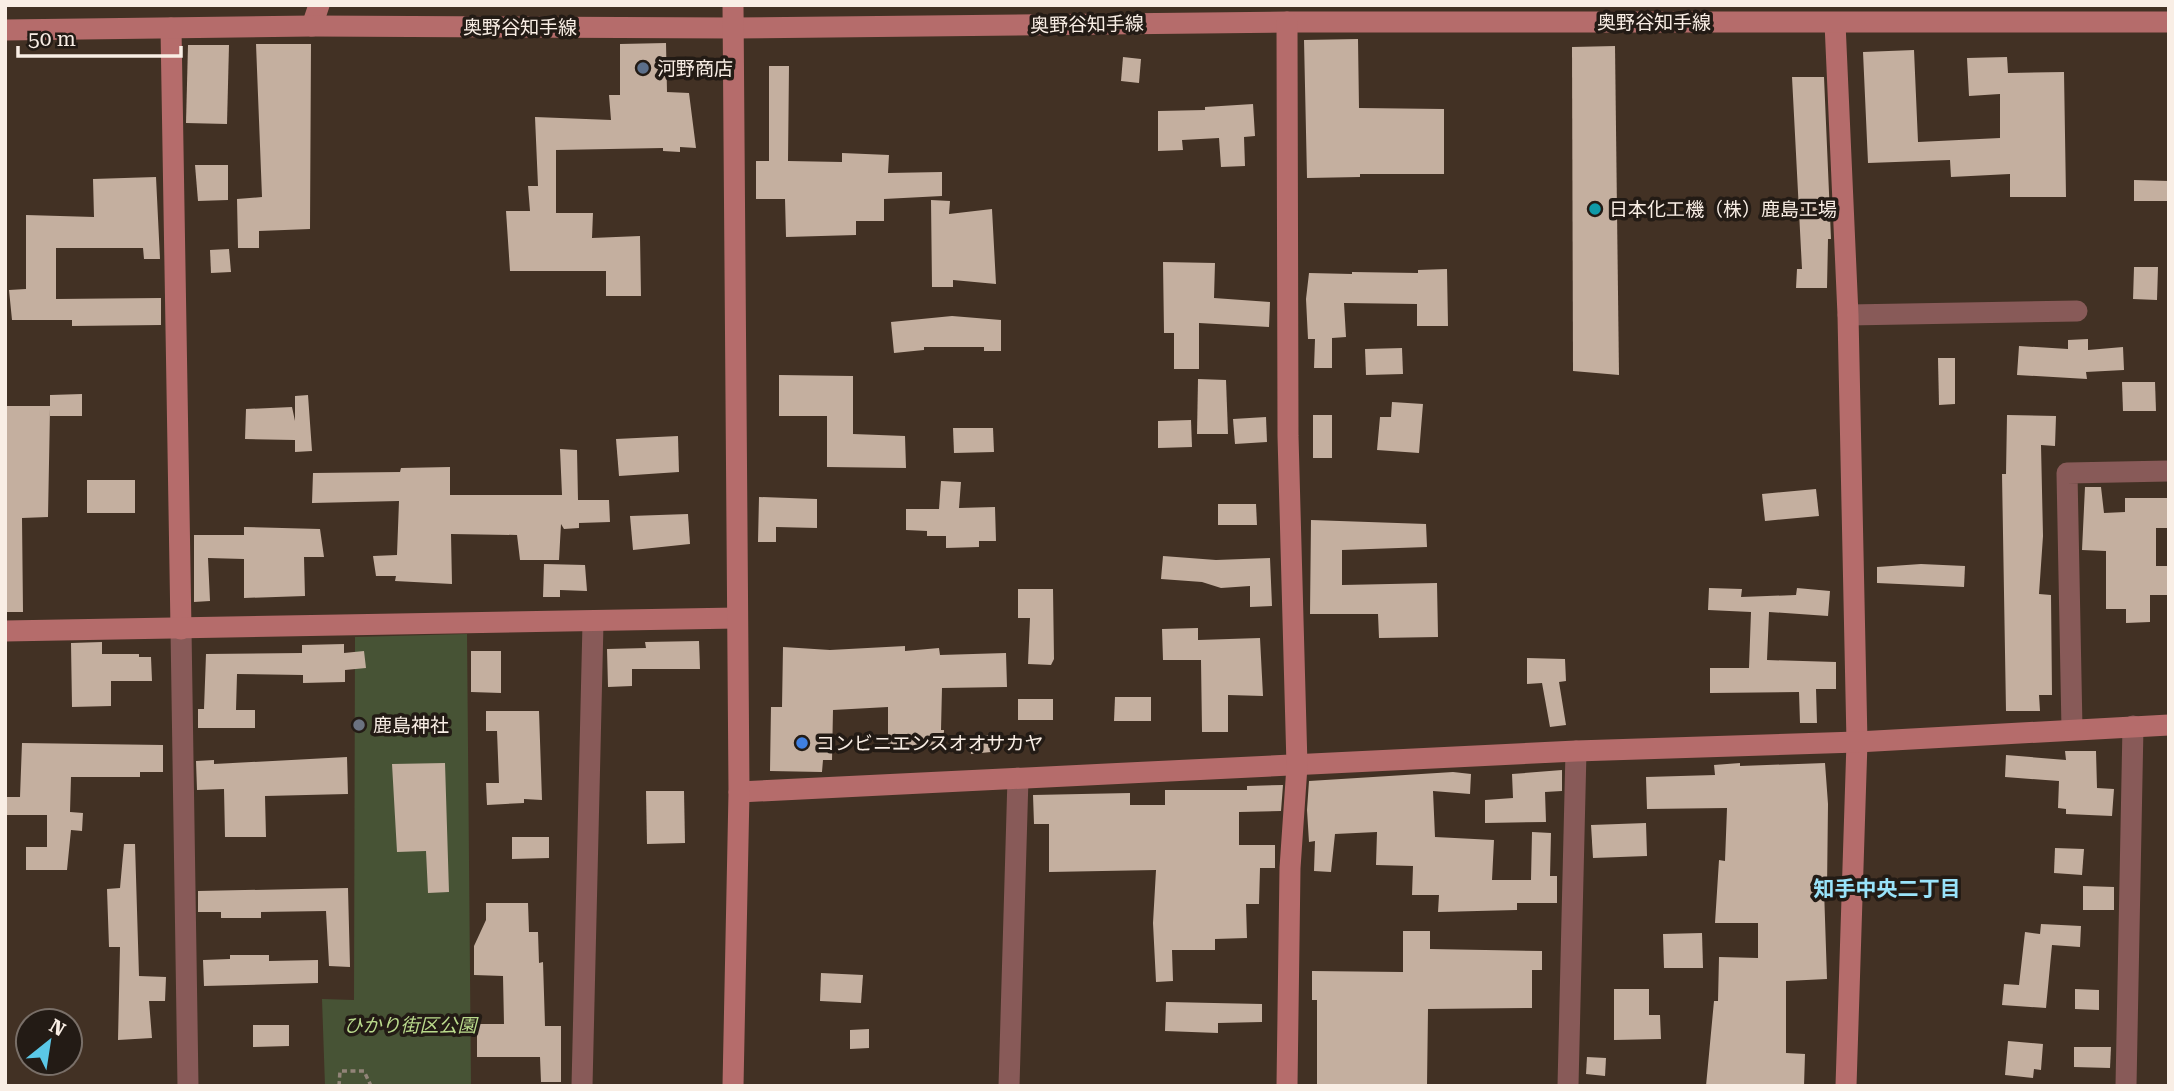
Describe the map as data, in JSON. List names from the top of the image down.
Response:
{
  "streets": {
    "street": ["奥野谷知手線"]
  },
  "districts": ["知手中央二丁目"],
  "parks": ["ひかり街区公園"],
  "places": [
    "河野商店",
    "日本化工機（株）鹿島工場",
    "鹿島神社",
    "コンビニエンスオオサカヤ"
  ],
  "scale_bar": "50 m",
  "north": "top right"
}
